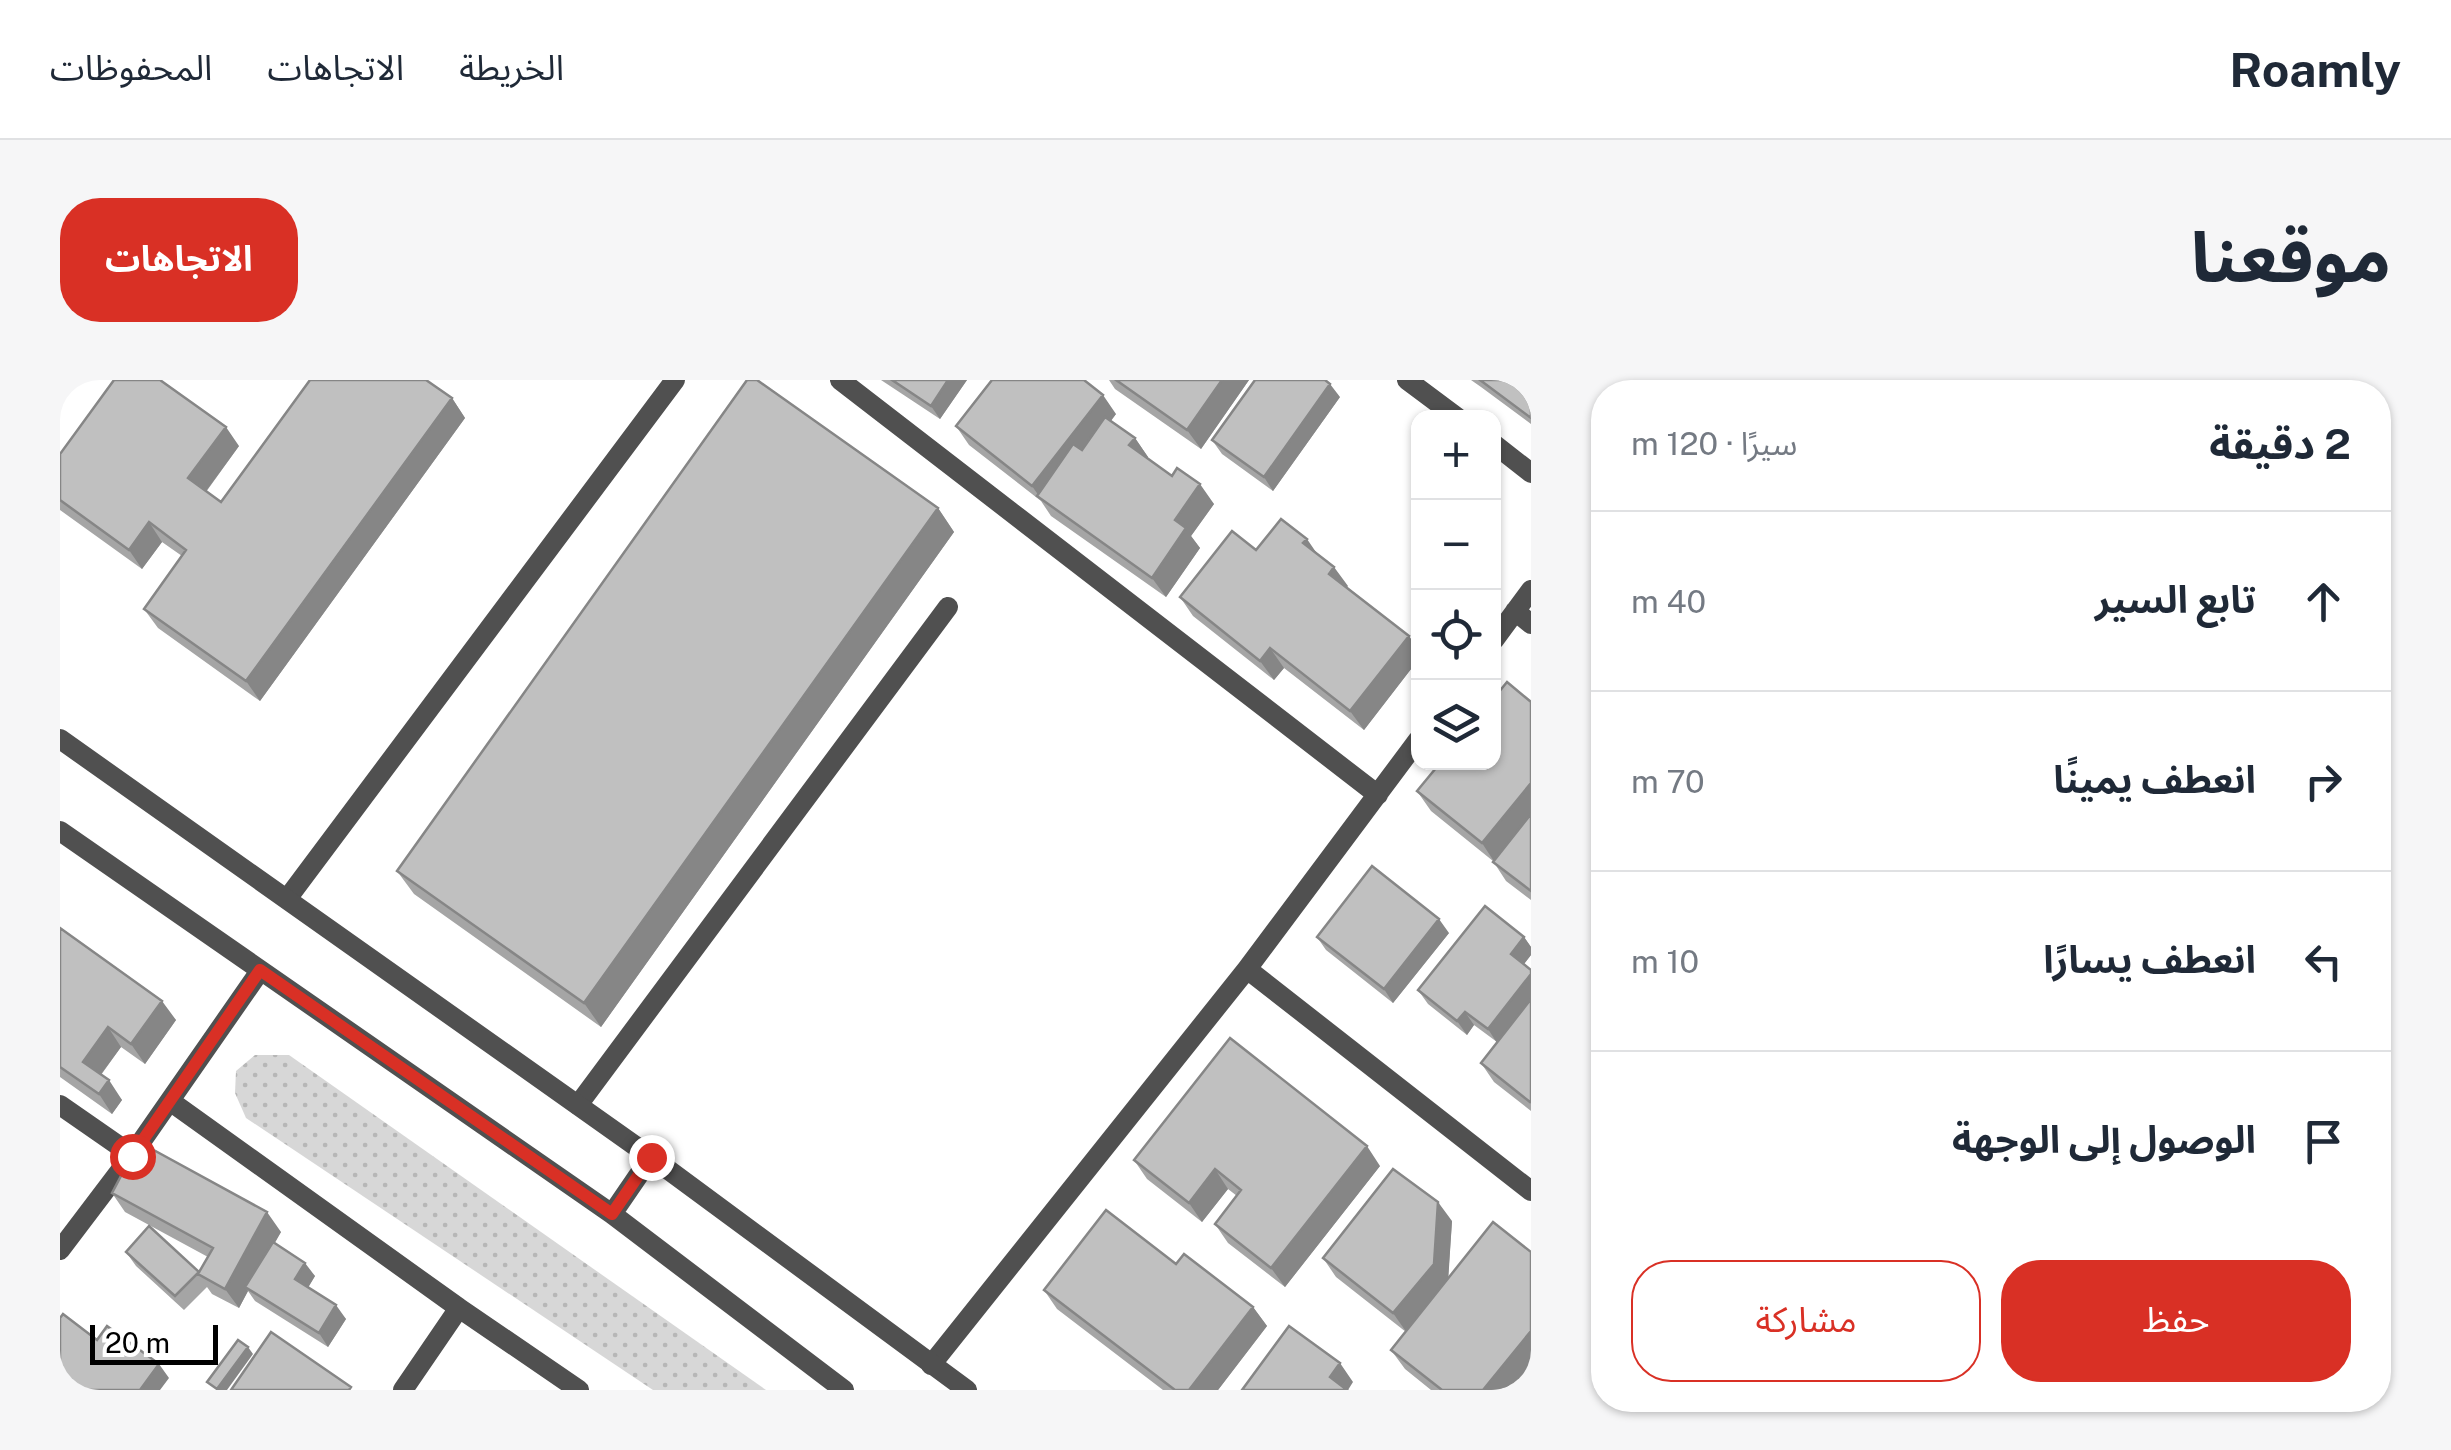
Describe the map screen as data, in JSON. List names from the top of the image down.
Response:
{
  "scale_bar": "20 m",
  "page": {
    "header": "Roamly",
    "nav": ["الخريطة", "الاتجاهات", "المحفوظات"],
    "title": "موقعنا",
    "buttons": [
      "الاتجاهات",
      ["حفظ", "مشاركة"]
    ],
    "heading": ["2 دقيقة", "سيرًا · 120 m"],
    "map_buttons": ["+", "−"],
    "list": [
      ["تابع السير", "40 m"],
      ["انعطف يمينًا", "70 m"],
      ["انعطف يسارًا", "10 m"],
      "الوصول إلى الوجهة"
    ],
    "scale": "20 m"
  }
}
